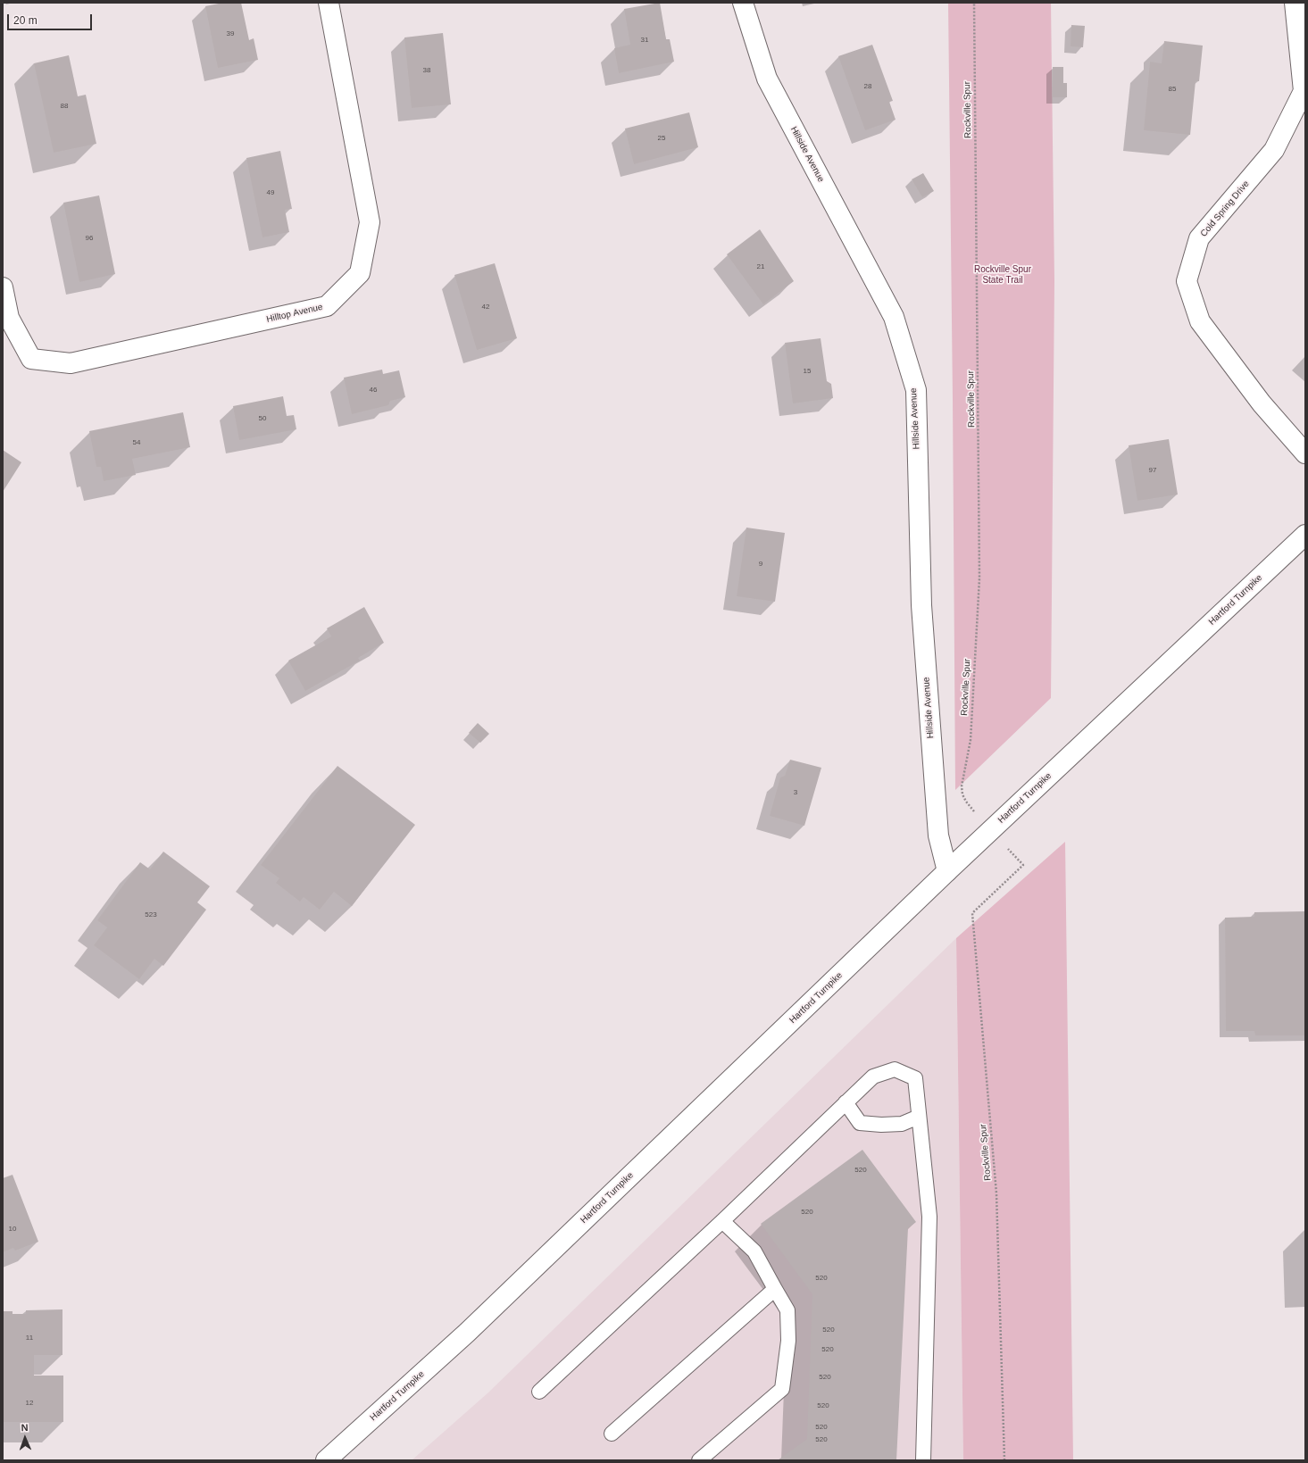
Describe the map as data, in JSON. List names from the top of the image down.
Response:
{
  "streets": {
    "street": [
      "Hillside Avenue",
      "Cold Spring Drive",
      "Hilltop Avenue",
      "Hartford Turnpike"
    ],
    "path": ["Rockville Spur"]
  },
  "crossings": [
    ["Hillside Avenue", "Hartford Turnpike"]
  ],
  "parks": ["Rockville Spur State Trail"],
  "house_numbers": [
    "39",
    "31",
    "38",
    "28",
    "85",
    "88",
    "25",
    "49",
    "96",
    "21",
    "42",
    "15",
    "46",
    "50",
    "54",
    "97",
    "9",
    "3",
    "523",
    "520",
    "520",
    "10",
    "520",
    "520",
    "11",
    "520",
    "520",
    "12",
    "520",
    "520",
    "520"
  ],
  "scale_bar": "20 m",
  "north": "top"
}
